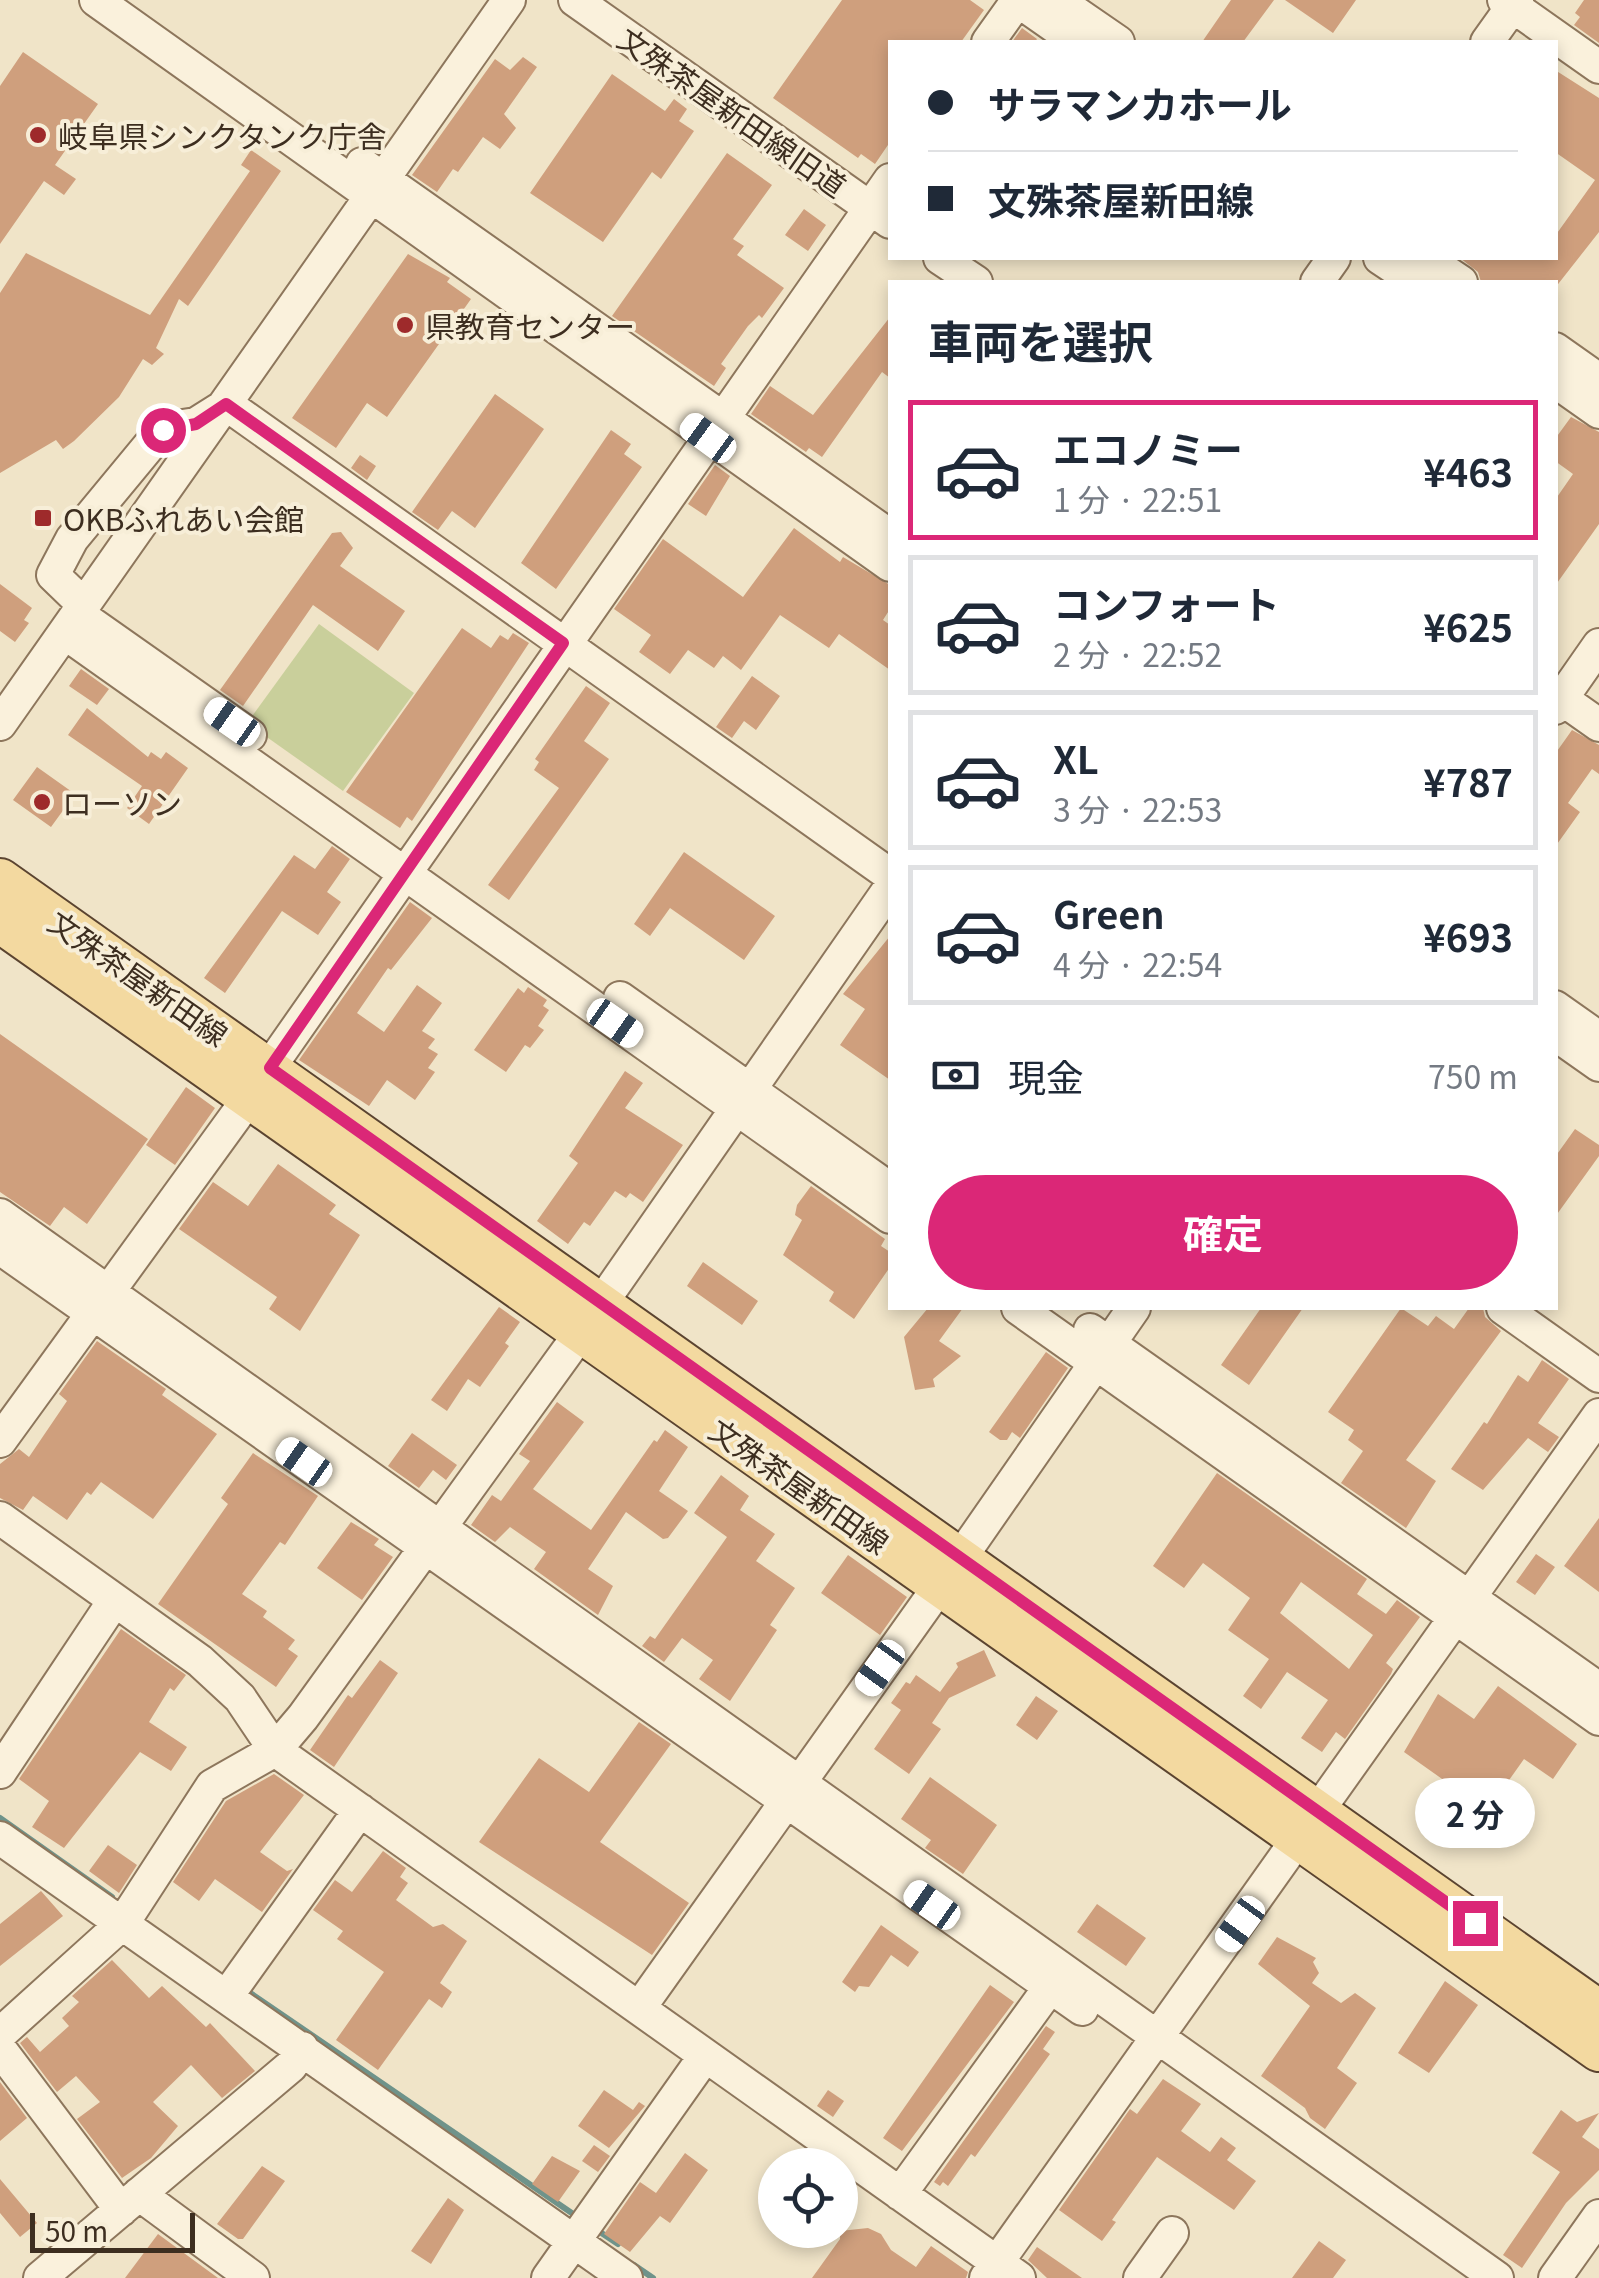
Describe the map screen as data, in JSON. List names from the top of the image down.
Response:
{
  "streets": {
    "main road": ["文殊茶屋新田線"],
    "street": ["文殊茶屋新田線旧道"]
  },
  "places": {
    "other": ["岐阜県シンクタンク庁舎", "県教育センター", "ローソン"],
    "transit": ["OKBふれあい会館"]
  },
  "scale_bar": "50 m",
  "page": {
    "banner": ["サラマンカホール", "文殊茶屋新田線"],
    "heading": "車両を選択",
    "list": [
      {
        "name": "エコノミー",
        "note": "1 分 · 22:51",
        "value": "¥463"
      },
      {
        "name": "コンフォート",
        "note": "2 分 · 22:52",
        "value": "¥625"
      },
      {
        "name": "XL",
        "note": "3 分 · 22:53",
        "value": "¥787"
      },
      {
        "name": "Green",
        "note": "4 分 · 22:54",
        "value": "¥693"
      }
    ],
    "pay": ["現金", "750 m"],
    "buttons": "確定",
    "bubble": "2 分",
    "scale": "50 m"
  }
}
